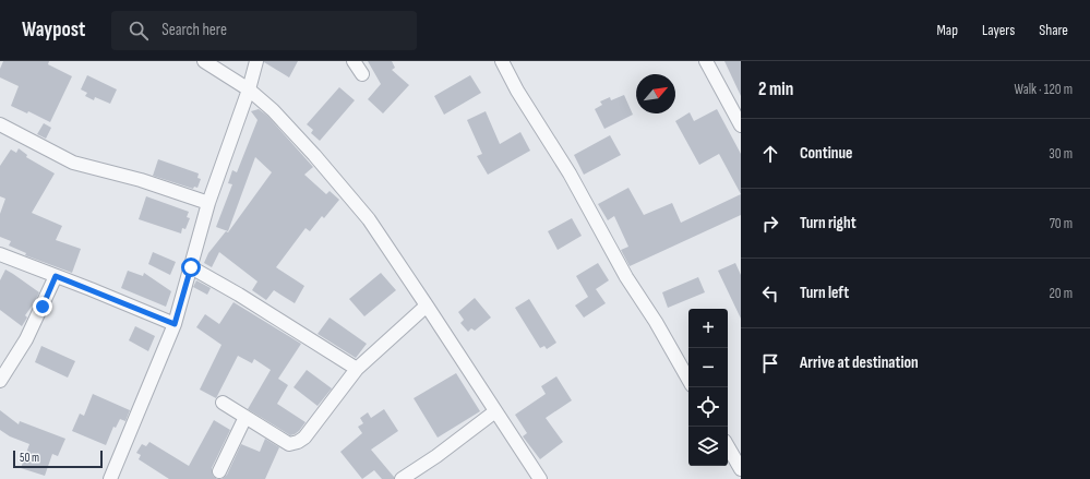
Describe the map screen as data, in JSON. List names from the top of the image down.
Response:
{
  "scale_bar": "50 m",
  "north": "top right",
  "page": {
    "header": "Waypost",
    "search": "Search here",
    "nav": ["Map", "Layers", "Share"],
    "heading": ["2 min", "Walk · 120 m"],
    "list": [
      ["Continue", "30 m"],
      ["Turn right", "70 m"],
      ["Turn left", "20 m"],
      "Arrive at destination"
    ],
    "map_buttons": ["+", "−"],
    "scale": "50 m"
  }
}
